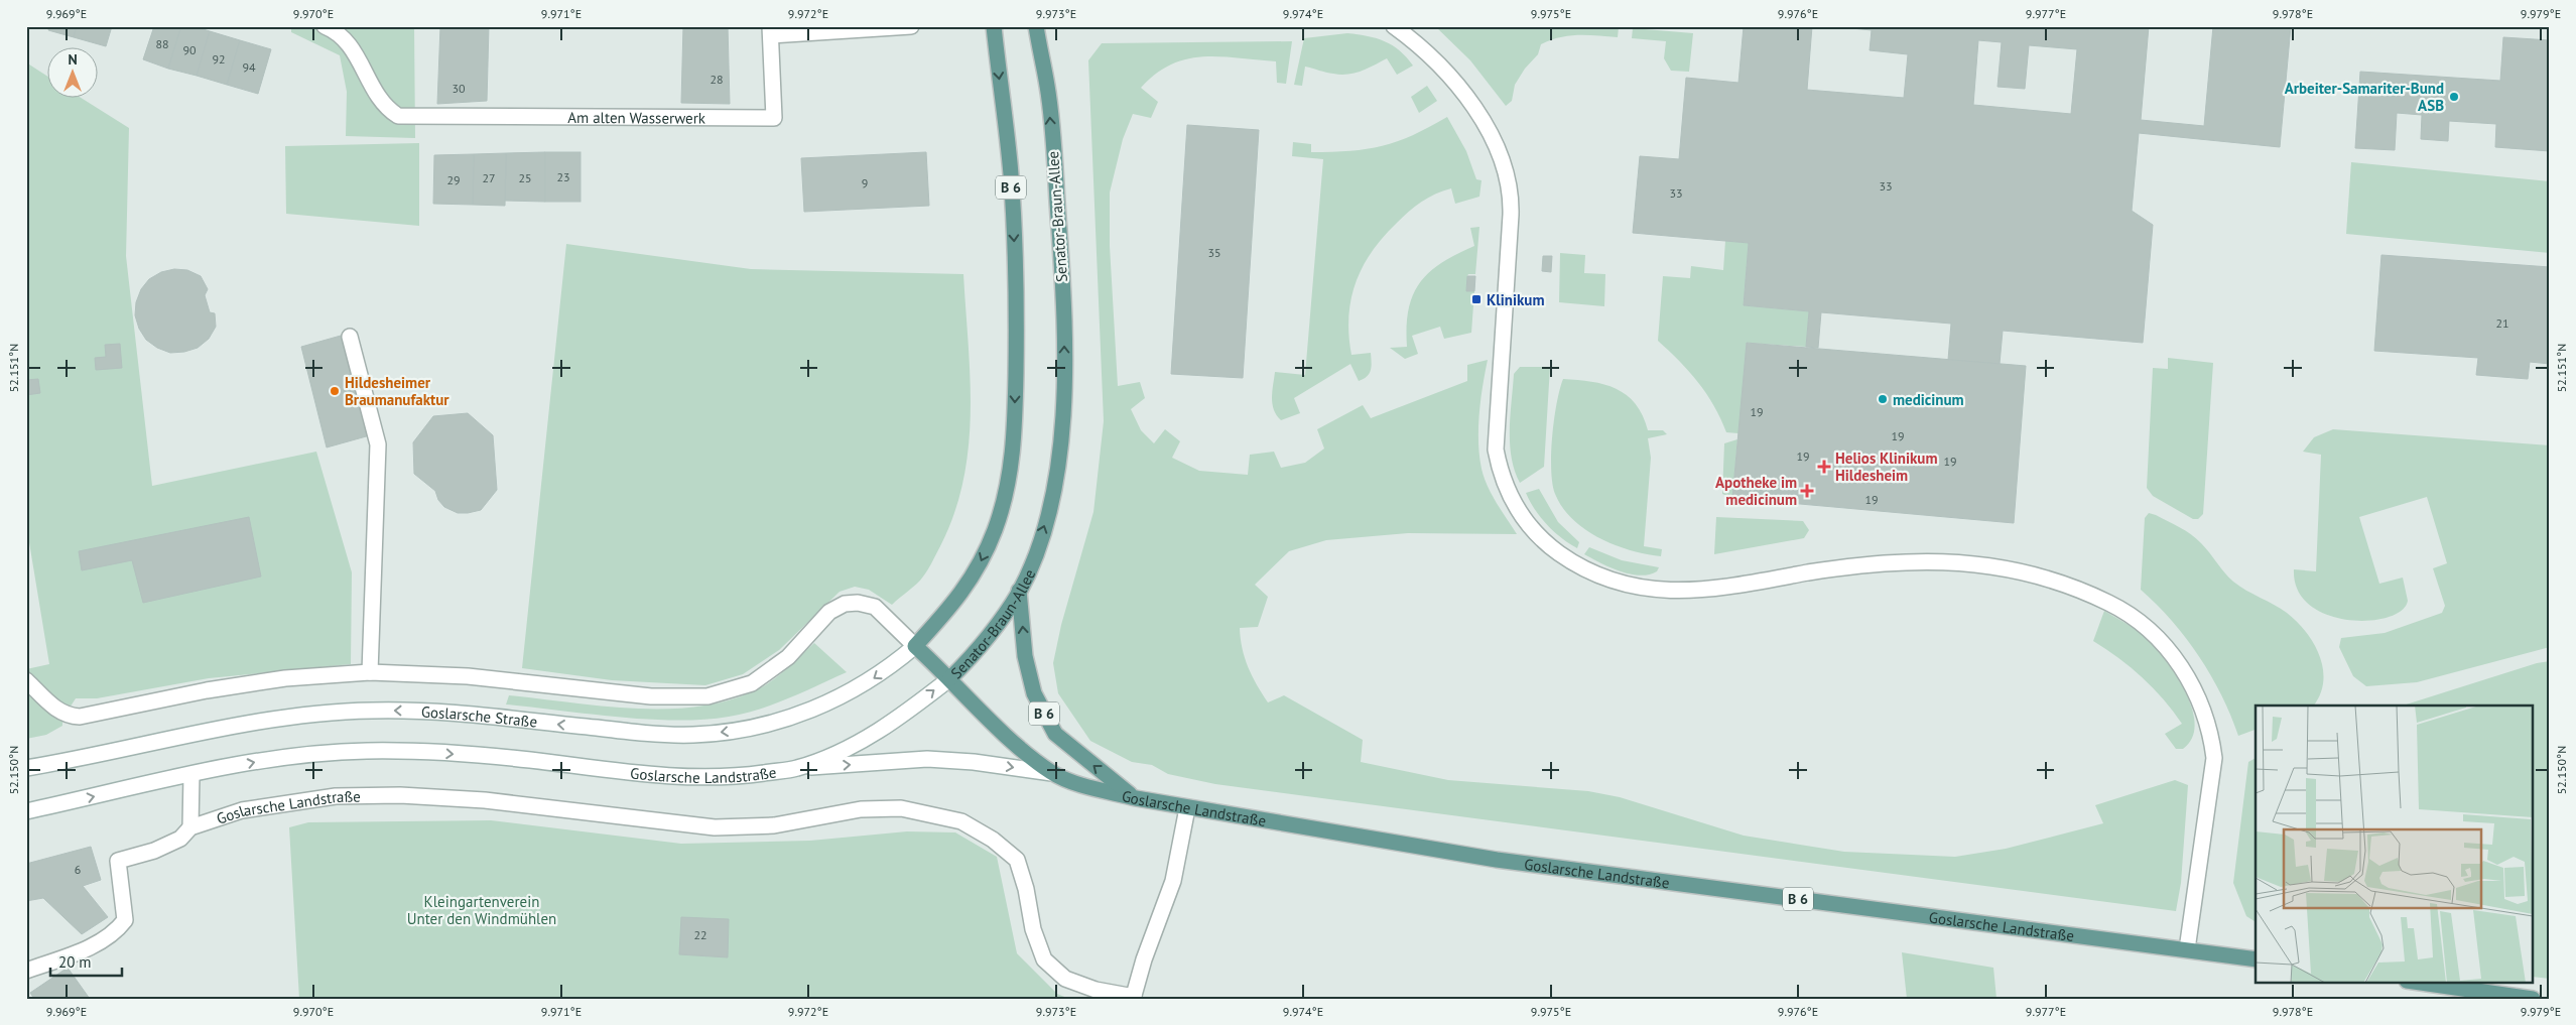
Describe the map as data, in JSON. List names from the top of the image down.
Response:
{
  "streets": {
    "main road": ["B 6", "Senator-Braun-Allee", "Goslarsche Landstraße"],
    "street": ["Am alten Wasserwerk", "Goslarsche Straße"]
  },
  "crossings": [
    ["B 6", "Senator-Braun-Allee"],
    ["B 6", "Goslarsche Straße"],
    ["B 6", "Goslarsche Landstraße"],
    ["Senator-Braun-Allee", "Goslarsche Straße"],
    ["Senator-Braun-Allee", "Goslarsche Landstraße"]
  ],
  "parks": ["Kleingartenverein Unter den Windmühlen"],
  "places": {
    "other": ["Arbeiter-Samariter-Bund ASB", "Hildesheimer Braumanufaktur", "medicinum"],
    "transit": ["Klinikum"],
    "health": ["Helios Klinikum Hildesheim", "Apotheke im medicinum"]
  },
  "house_numbers": [
    "88",
    "90",
    "92",
    "94",
    "28",
    "30",
    "23",
    "27",
    "25",
    "29",
    "9",
    "33",
    "33",
    "35",
    "21",
    "19",
    "19",
    "19",
    "19",
    "19",
    "6",
    "22"
  ],
  "scale_bar": "20 m",
  "north": "top",
  "coordinates": [
    "9.969°E",
    "9.970°E",
    "9.971°E",
    "9.972°E",
    "9.973°E",
    "9.974°E",
    "9.975°E",
    "9.976°E",
    "9.977°E",
    "9.978°E",
    "9.979°E",
    "52.151°N",
    "52.150°N"
  ]
}
